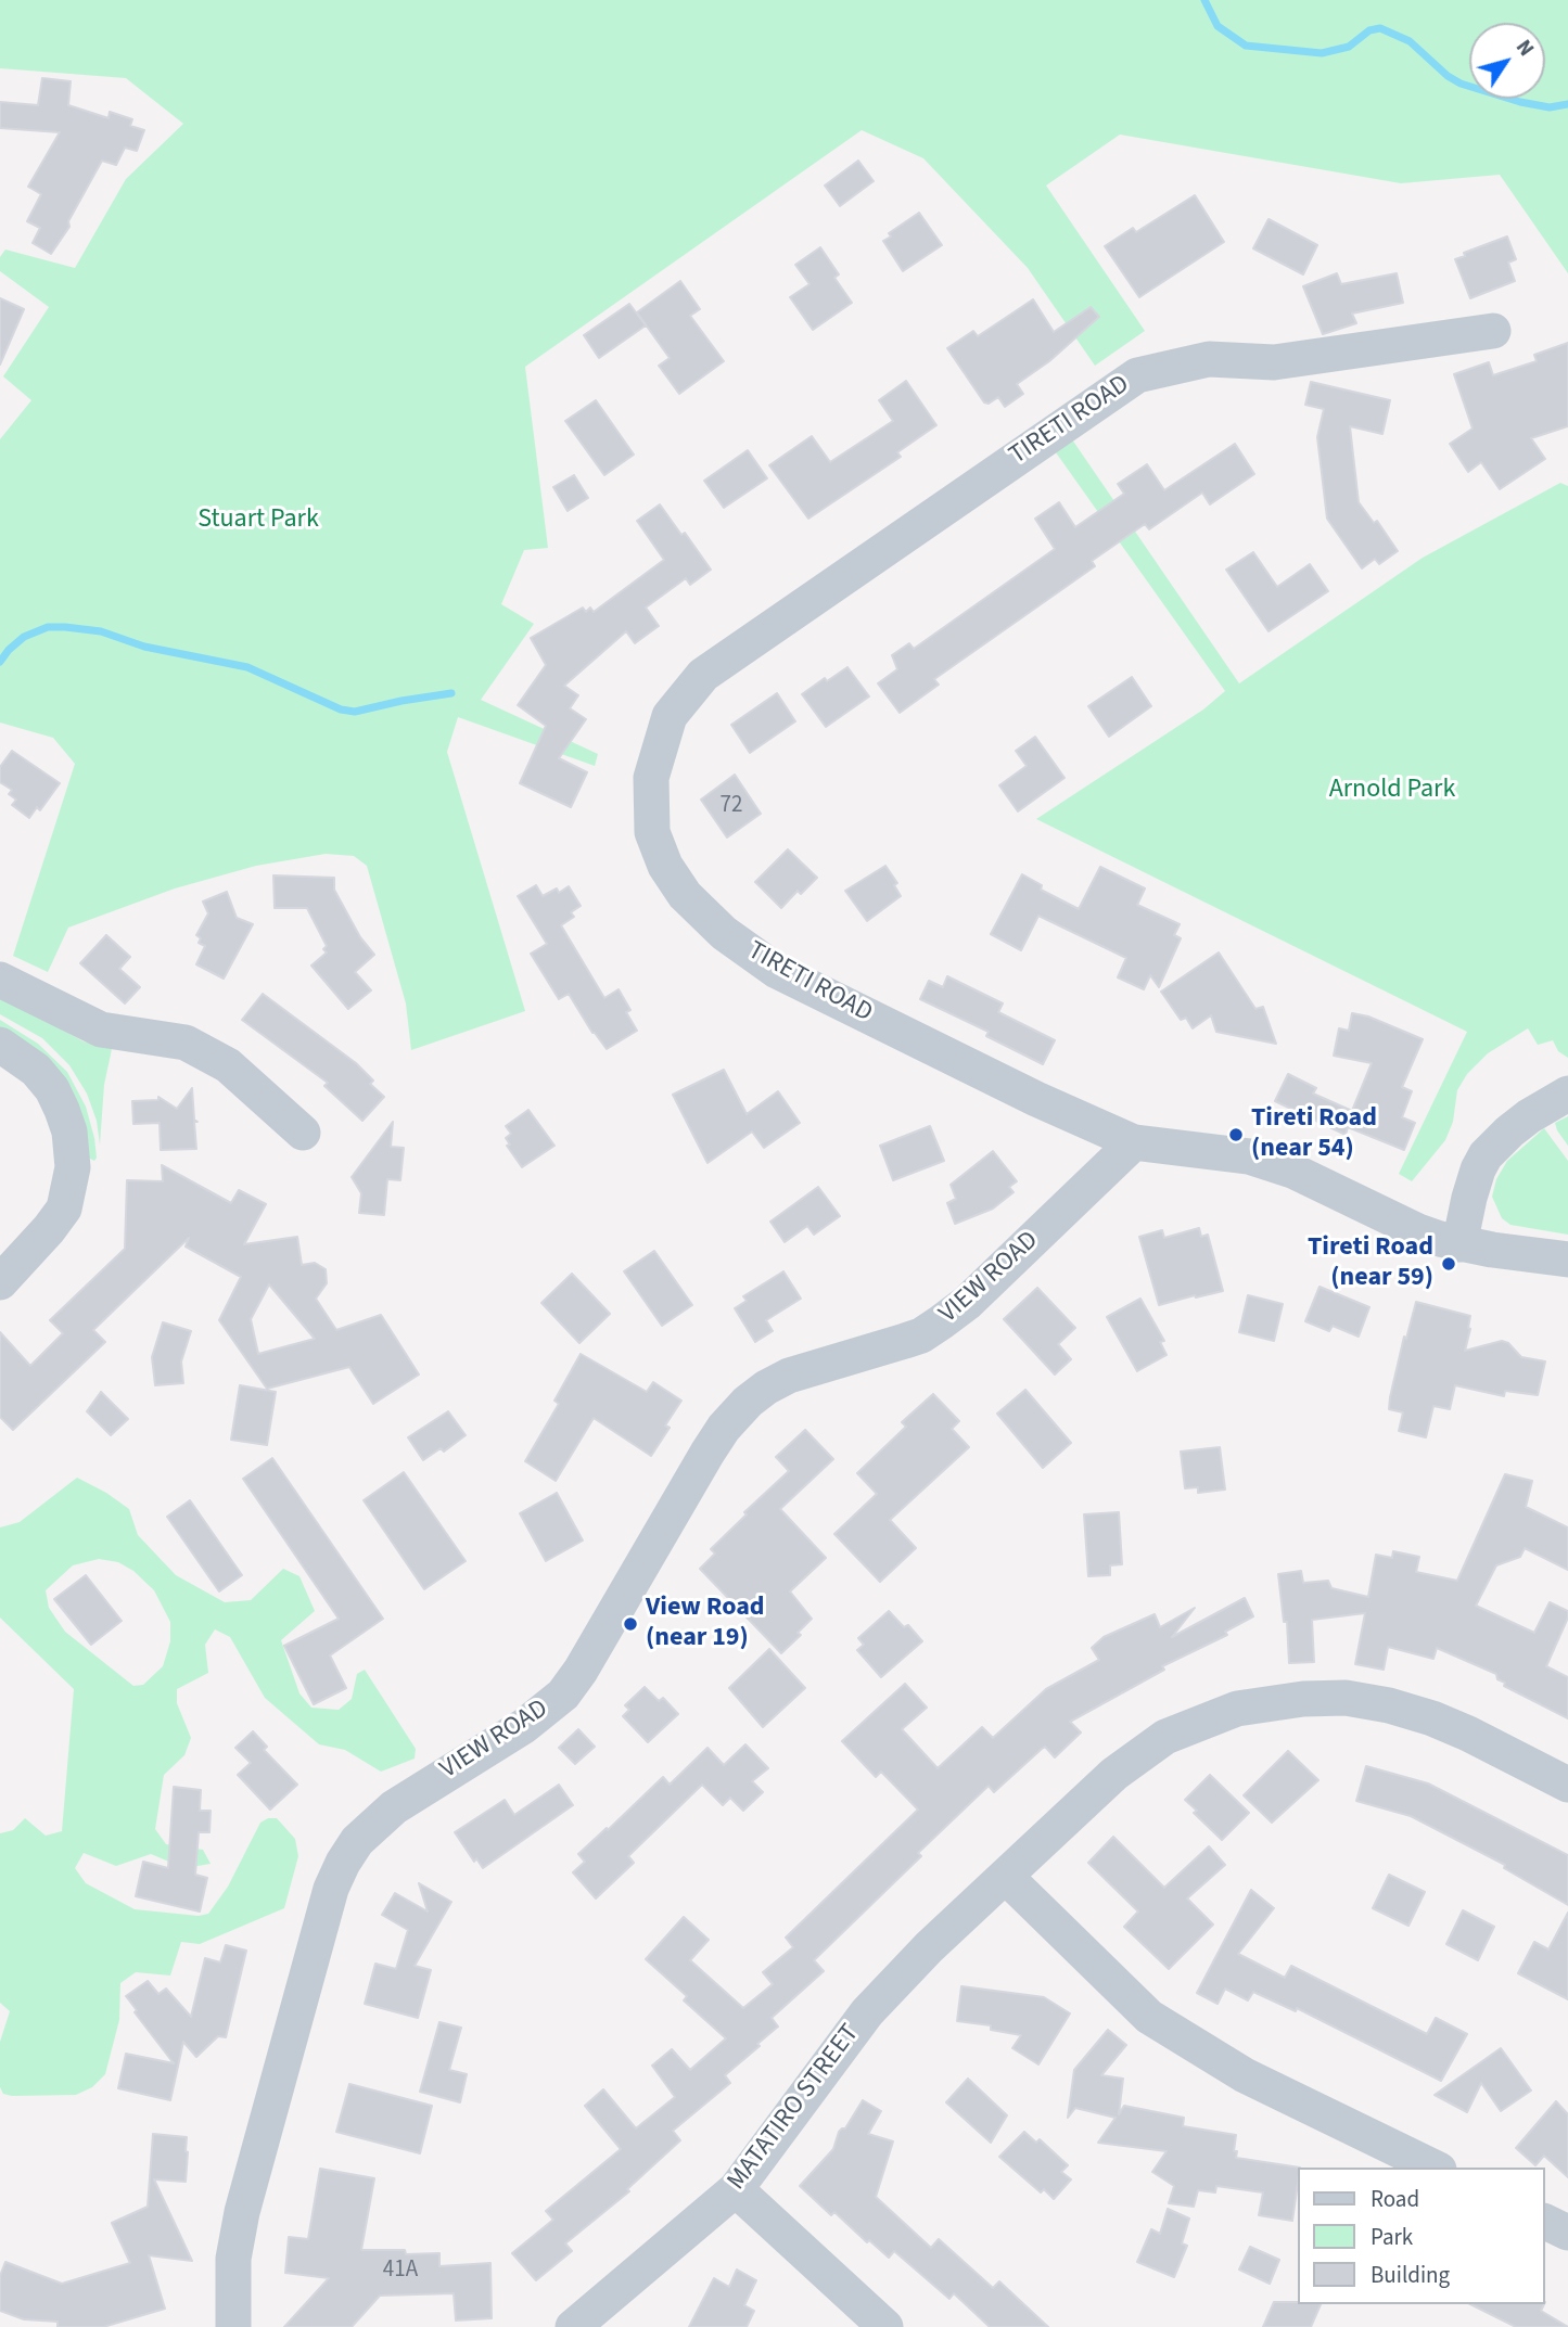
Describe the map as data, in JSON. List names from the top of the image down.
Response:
{
  "streets": {
    "street": ["TIRETI ROAD", "VIEW ROAD", "MATATIRO STREET"]
  },
  "crossings": [
    ["TIRETI ROAD", "VIEW ROAD"]
  ],
  "parks": ["Stuart Park", "Arnold Park"],
  "places": ["Tireti Road (near 54)", "Tireti Road (near 59)", "View Road (near 19)"],
  "house_numbers": ["72", "41A"],
  "legend": ["Road", "Park", "Building"],
  "north": "top right"
}
